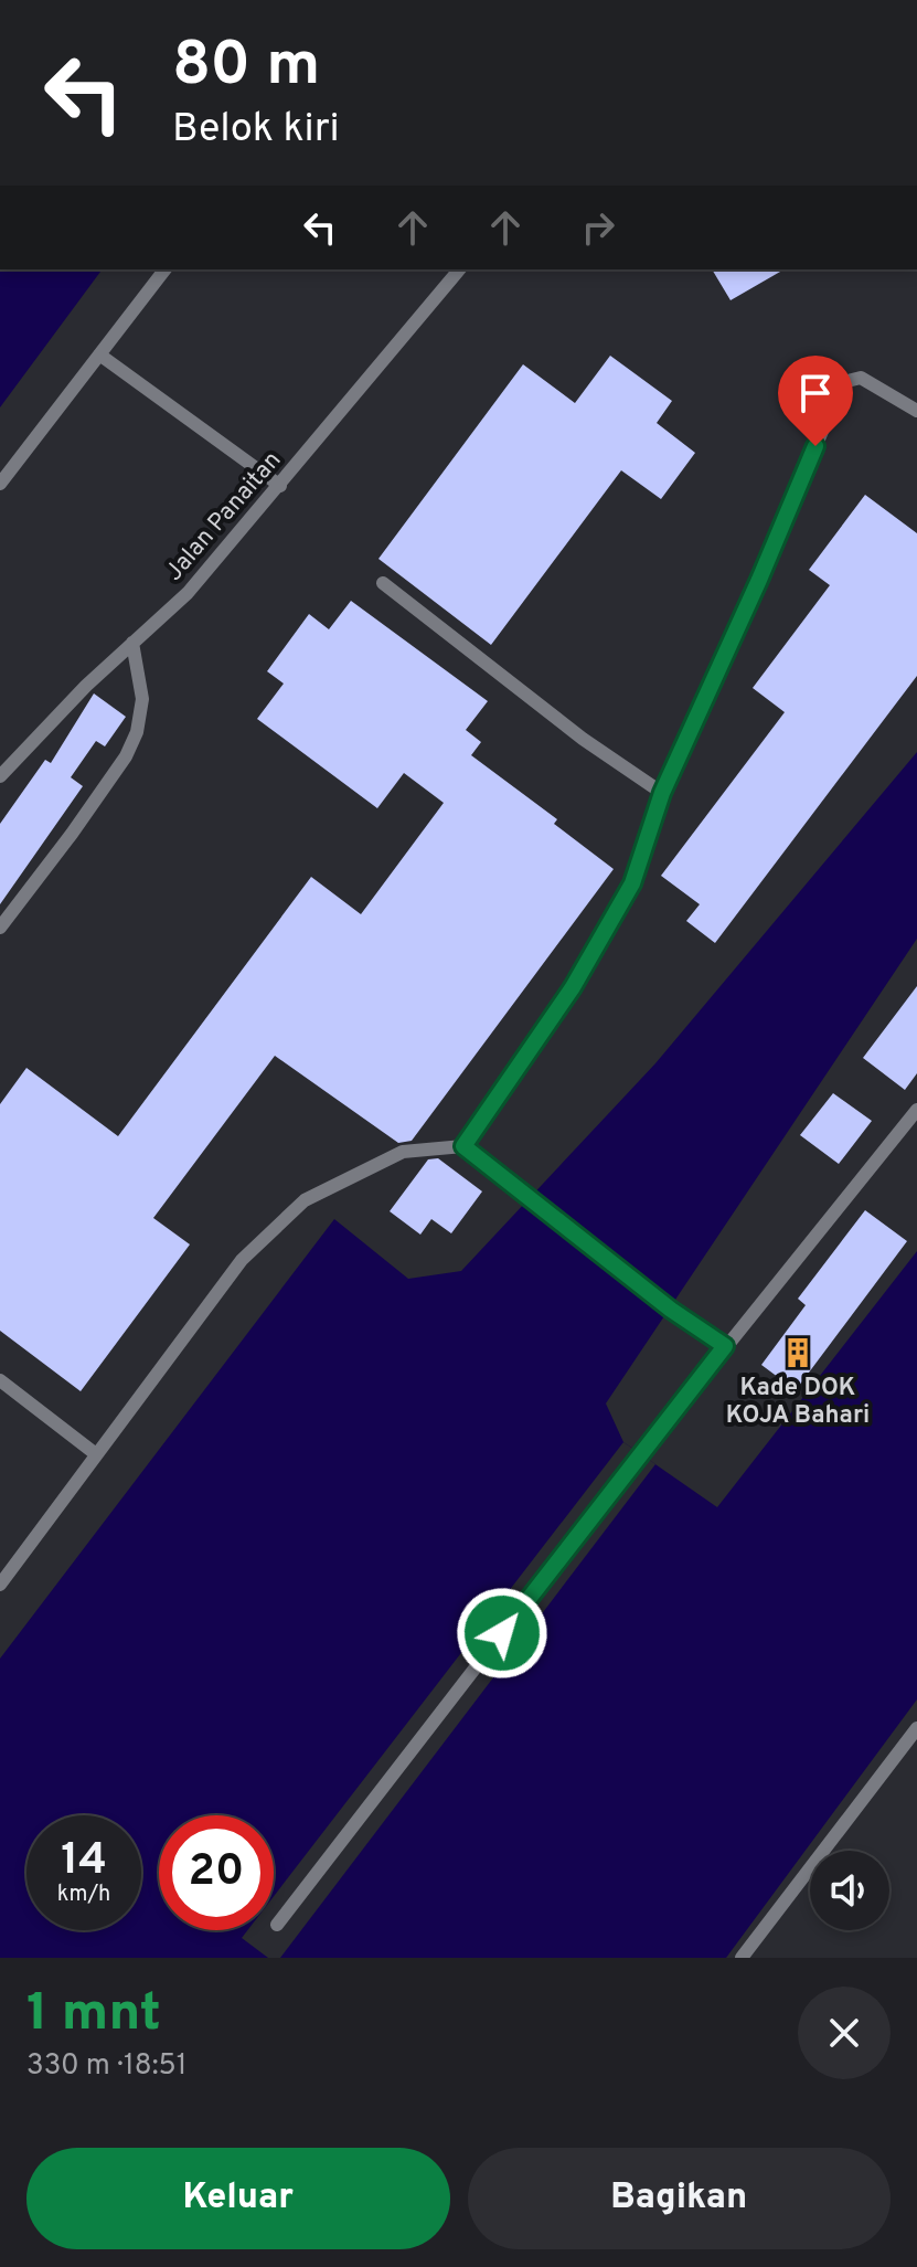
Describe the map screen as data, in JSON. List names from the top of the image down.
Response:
{
  "streets": {
    "lane": ["Jalan Panaitan"]
  },
  "places": {
    "building": ["Kade DOK KOJA Bahari"]
  },
  "page": {
    "turn": ["80 m", "Belok kiri"],
    "speed": "14 km/h",
    "limit": "20",
    "heading": ["1 mnt", "330 m · 18:51"],
    "buttons": ["Keluar", "Bagikan"]
  }
}
